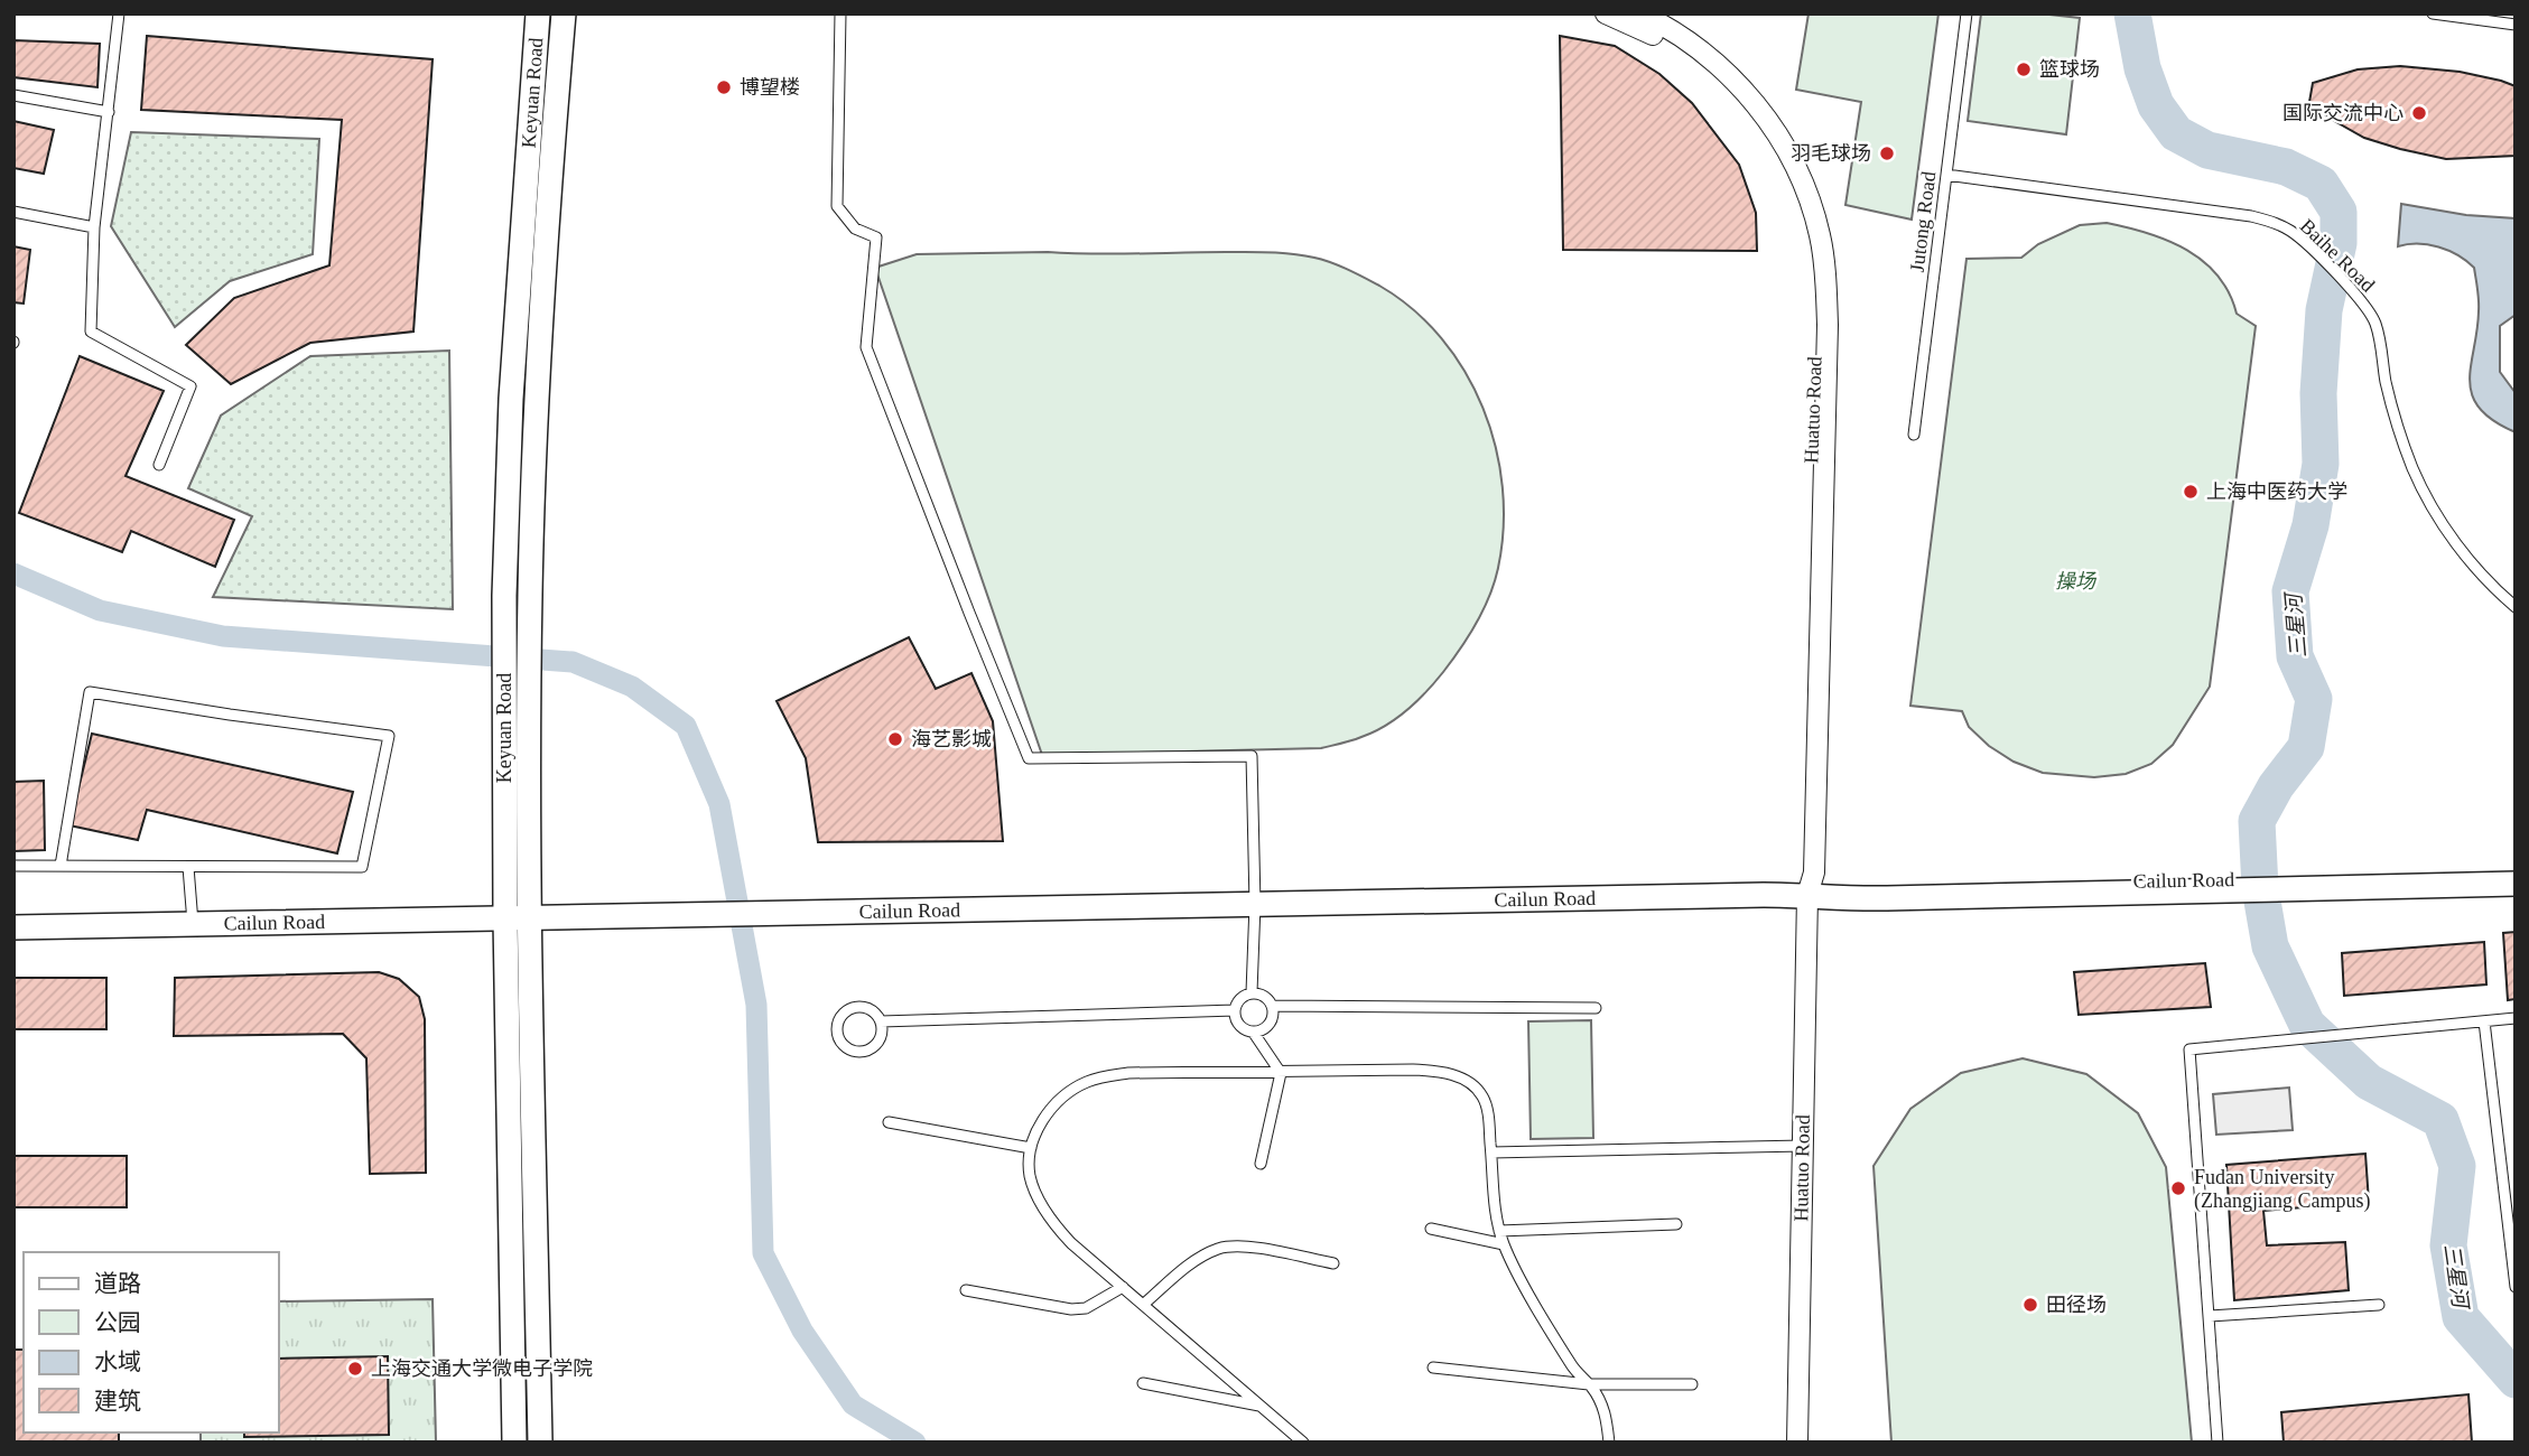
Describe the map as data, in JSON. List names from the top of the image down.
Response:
{
  "streets": {
    "street": ["Keyuan Road", "Huatuo Road", "Cailun Road"],
    "lane": ["Jutong Road", "Baihe Road"]
  },
  "crossings": [
    ["Keyuan Road", "Cailun Road"],
    ["Jutong Road", "Baihe Road"],
    ["Huatuo Road", "Cailun Road"]
  ],
  "water": ["三星河"],
  "parks": ["操场"],
  "places": [
    "篮球场",
    "博望楼",
    "国际交流中心",
    "羽毛球场",
    "上海中医药大学",
    "海艺影城",
    "Fudan University (Zhangjiang Campus)",
    "田径场",
    "上海交通大学微电子学院"
  ],
  "legend": [
    "道路",
    "公园",
    "水域",
    "建筑"
  ]
}
